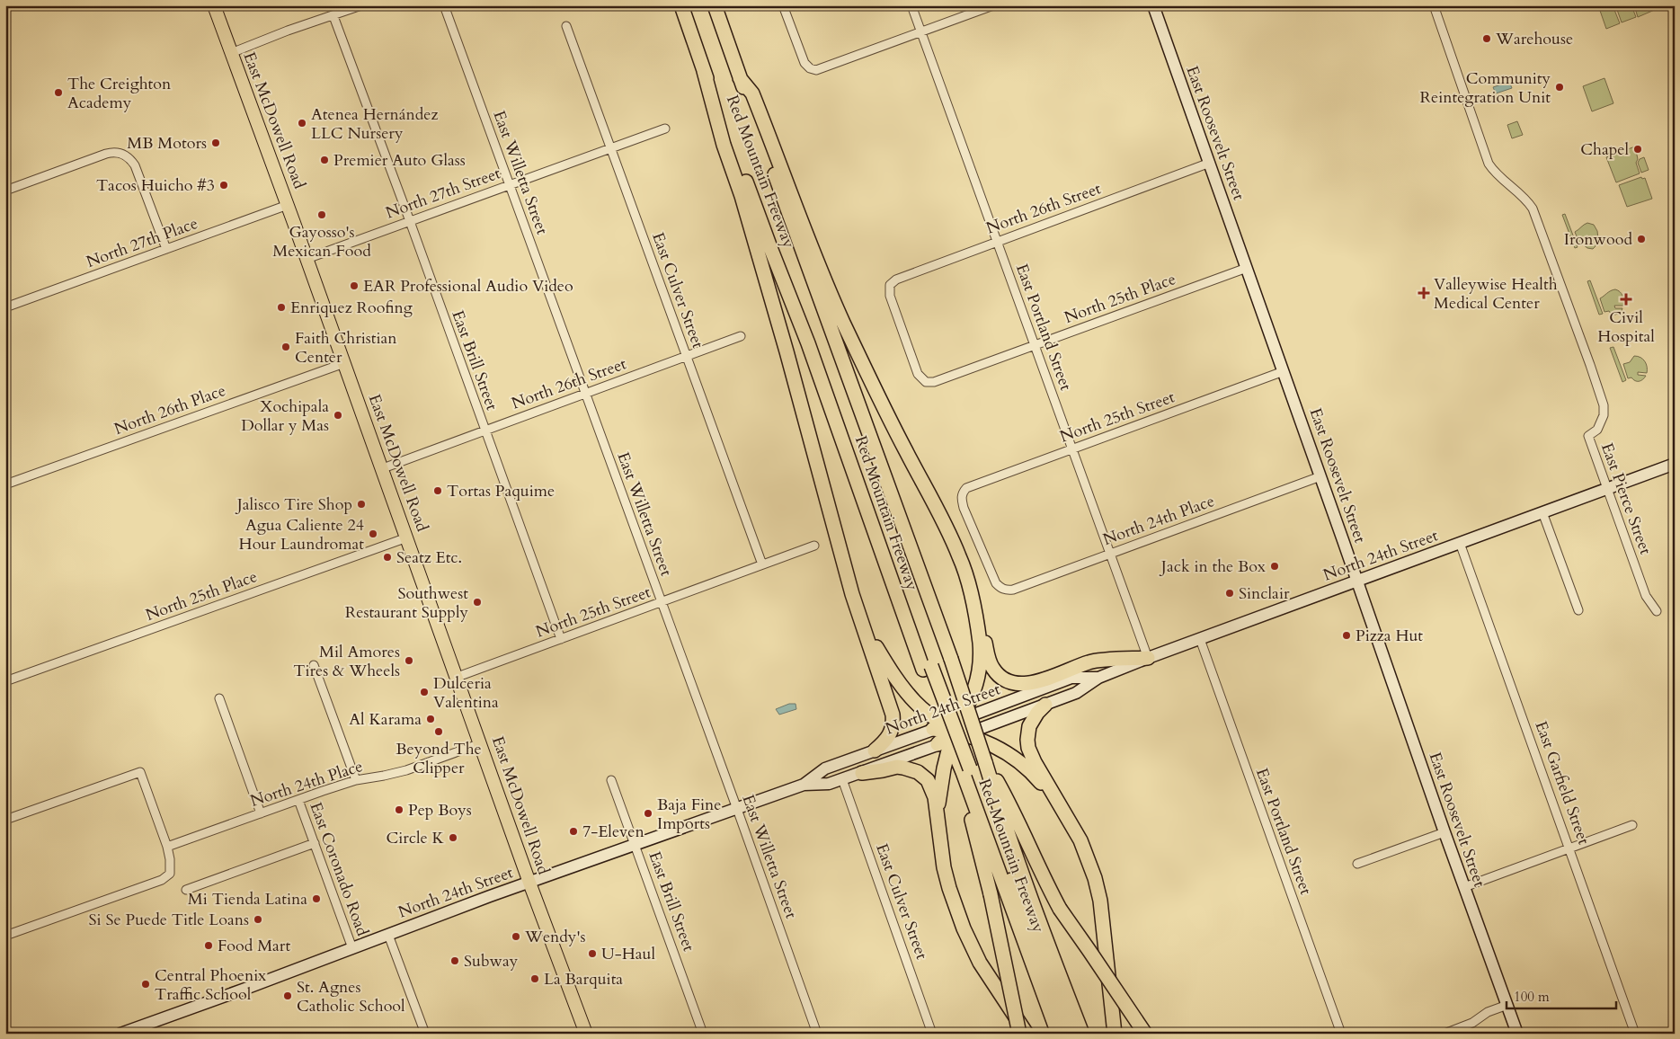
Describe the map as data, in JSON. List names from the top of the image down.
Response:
{
  "streets": {
    "highway": ["Red Mountain Freeway"],
    "main road": ["East McDowell Road", "East Roosevelt Street", "North 24th Street"],
    "street": [
      "East Willetta Street",
      "North 27th Street",
      "North 26th Street",
      "North 27th Place",
      "East Culver Street",
      "North 25th Place",
      "East Portland Street",
      "East Brill Street",
      "North 26th Place",
      "North 25th Street",
      "East Pierce Street",
      "North 24th Place",
      "East Garfield Street",
      "East Coronado Road"
    ]
  },
  "crossings": [
    ["East McDowell Road", "North 27th Street"],
    ["East McDowell Road", "North 26th Street"],
    ["East McDowell Road", "North 27th Place"],
    ["East McDowell Road", "North 25th Place"],
    ["East McDowell Road", "North 26th Place"],
    ["East McDowell Road", "North 25th Street"],
    ["East McDowell Road", "North 24th Place"],
    ["East McDowell Road", "North 24th Street"],
    ["East Roosevelt Street", "North 26th Street"],
    ["East Roosevelt Street", "North 25th Place"],
    ["East Roosevelt Street", "North 25th Street"],
    ["East Roosevelt Street", "North 24th Place"],
    ["East Roosevelt Street", "North 24th Street"],
    ["Red Mountain Freeway", "North 24th Street"],
    ["East Willetta Street", "North 27th Street"],
    ["East Willetta Street", "North 26th Street"],
    ["East Willetta Street", "North 25th Street"],
    ["East Willetta Street", "North 24th Street"],
    ["North 27th Street", "East Culver Street"],
    ["North 27th Street", "East Brill Street"],
    ["North 26th Street", "East Culver Street"],
    ["North 26th Street", "North 25th Place"],
    ["North 26th Street", "East Portland Street"],
    ["North 26th Street", "East Brill Street"],
    ["East Culver Street", "North 25th Street"],
    ["East Culver Street", "North 24th Street"],
    ["North 25th Place", "East Portland Street"],
    ["East Portland Street", "North 25th Street"],
    ["East Portland Street", "North 24th Place"],
    ["East Portland Street", "North 24th Street"],
    ["East Brill Street", "North 25th Street"],
    ["East Brill Street", "North 24th Street"],
    ["North 25th Street", "North 24th Place"],
    ["East Pierce Street", "North 24th Street"],
    ["North 24th Place", "East Coronado Road"],
    ["North 24th Street", "East Garfield Street"],
    ["North 24th Street", "East Coronado Road"]
  ],
  "places": {
    "other": [
      "Warehouse",
      "Community Reintegration Unit",
      "The Creighton Academy",
      "Atenea Hernández LLC Nursery",
      "MB Motors",
      "Chapel",
      "Premier Auto Glass",
      "Tacos Huicho #3",
      "Gayosso's Mexican Food",
      "Ironwood",
      "EAR Professional Audio Video",
      "Enriquez Roofing",
      "Faith Christian Center",
      "Xochipala Dollar y Mas",
      "Tortas Paquime",
      "Jalisco Tire Shop",
      "Agua Caliente 24 Hour Laundromat",
      "Seatz Etc.",
      "Jack in the Box",
      "Sinclair",
      "Southwest Restaurant Supply",
      "Pizza Hut",
      "Mil Amores Tires & Wheels",
      "Dulceria Valentina",
      "Al Karama",
      "Beyond The Clipper",
      "Pep Boys",
      "Baja Fine Imports",
      "7-Eleven",
      "Circle K",
      "Mi Tienda Latina",
      "Si Se Puede Title Loans",
      "Wendy's",
      "Food Mart",
      "U-Haul",
      "Subway",
      "La Barquita",
      "Central Phoenix Traffic School",
      "St. Agnes Catholic School"
    ],
    "health": ["Valleywise Health Medical Center", "Civil Hospital"]
  },
  "scale_bar": "100 m"
}
